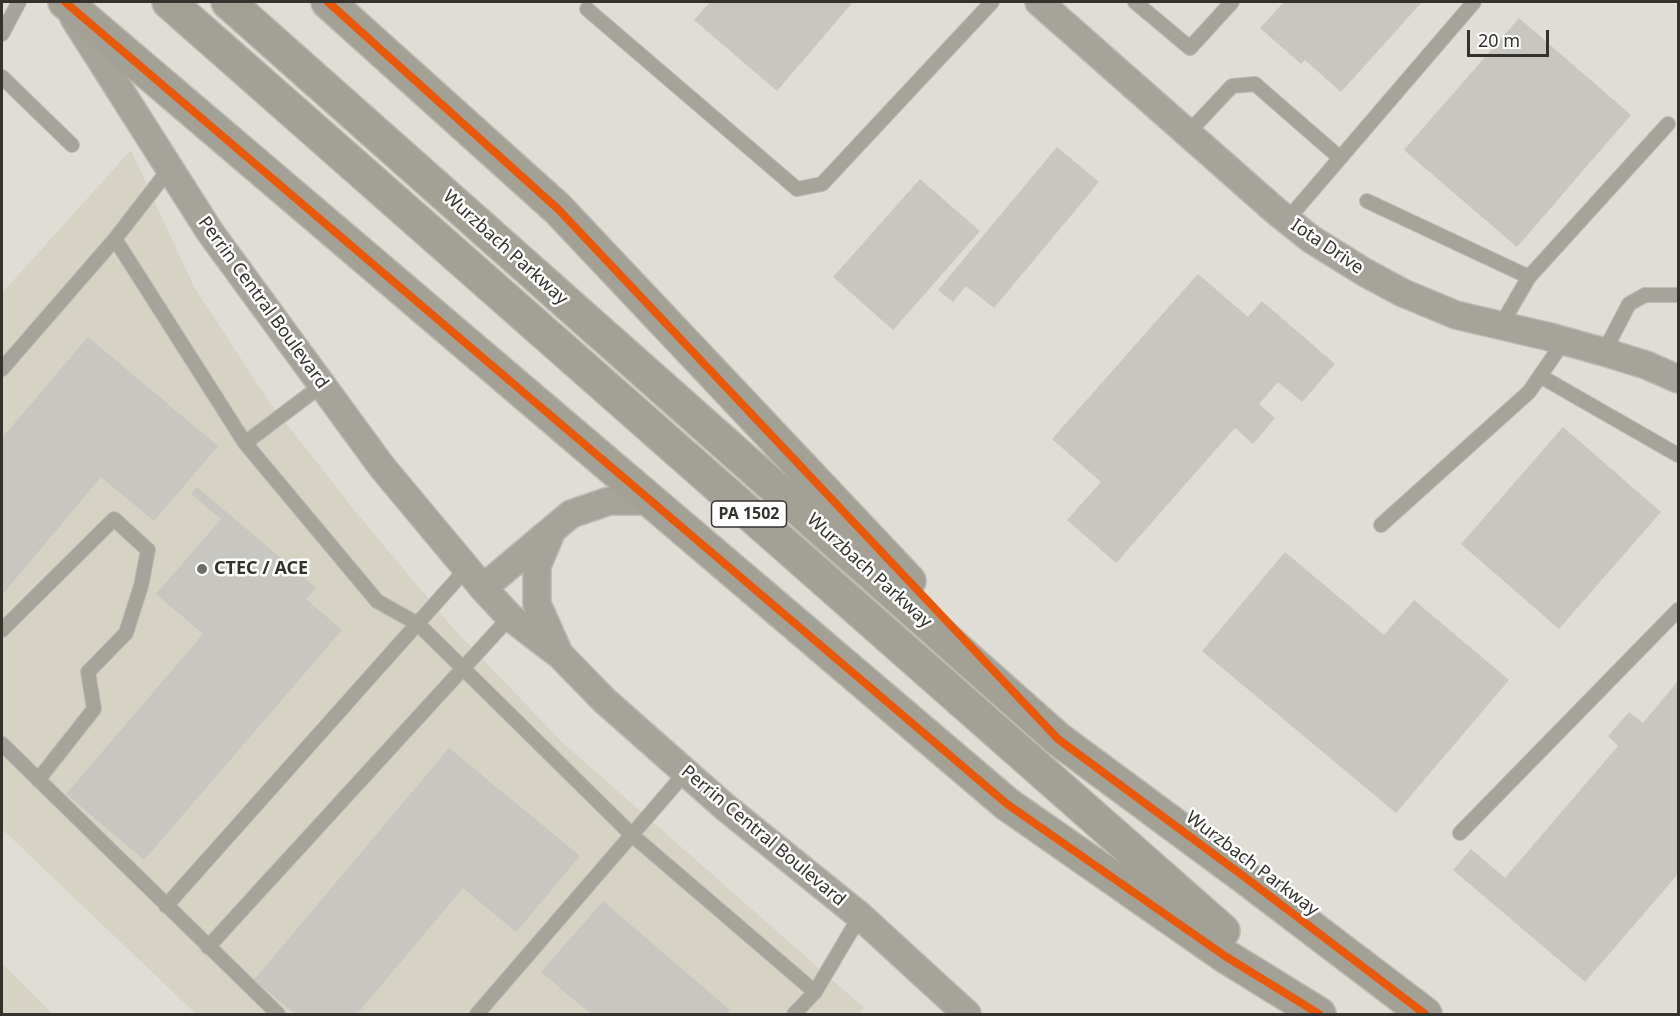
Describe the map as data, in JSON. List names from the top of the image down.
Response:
{
  "streets": {
    "highway": ["Wurzbach Parkway", "PA 1502"],
    "street": ["Iota Drive", "Perrin Central Boulevard"]
  },
  "places": ["CTEC / ACE"],
  "scale_bar": "20 m"
}
